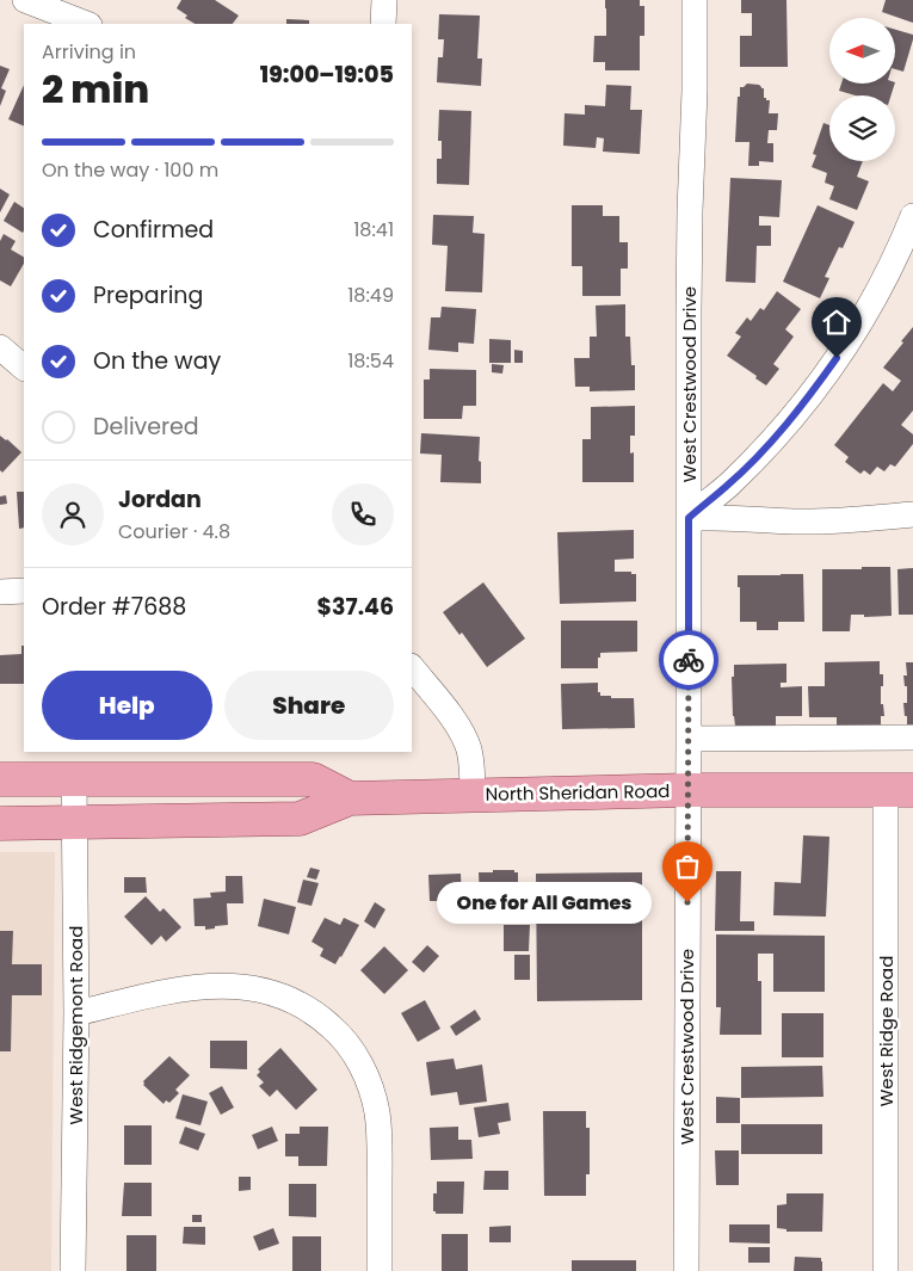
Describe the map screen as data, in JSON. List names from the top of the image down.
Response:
{
  "streets": {
    "main road": ["North Sheridan Road"],
    "street": ["West Crestwood Drive", "West Ridgemont Road", "West Ridge Road"]
  },
  "crossings": [
    ["West Crestwood Drive", "North Sheridan Road"],
    ["North Sheridan Road", "West Ridgemont Road"],
    ["North Sheridan Road", "West Ridge Road"]
  ],
  "places": ["One for All Games"],
  "north": "left",
  "page": {
    "heading": ["2 min", "Arriving in", "19:00–19:05"],
    "panel": [
      "Jordan",
      "Courier · 4.8",
      "Order #7688",
      "$37.46"
    ],
    "bar": "On the way · 100 m",
    "list": [
      ["Confirmed", "18:41"],
      ["Preparing", "18:49"],
      ["On the way", "18:54"],
      "Delivered"
    ],
    "buttons": ["Help", "Share"],
    "bubble": "One for All Games"
  }
}
